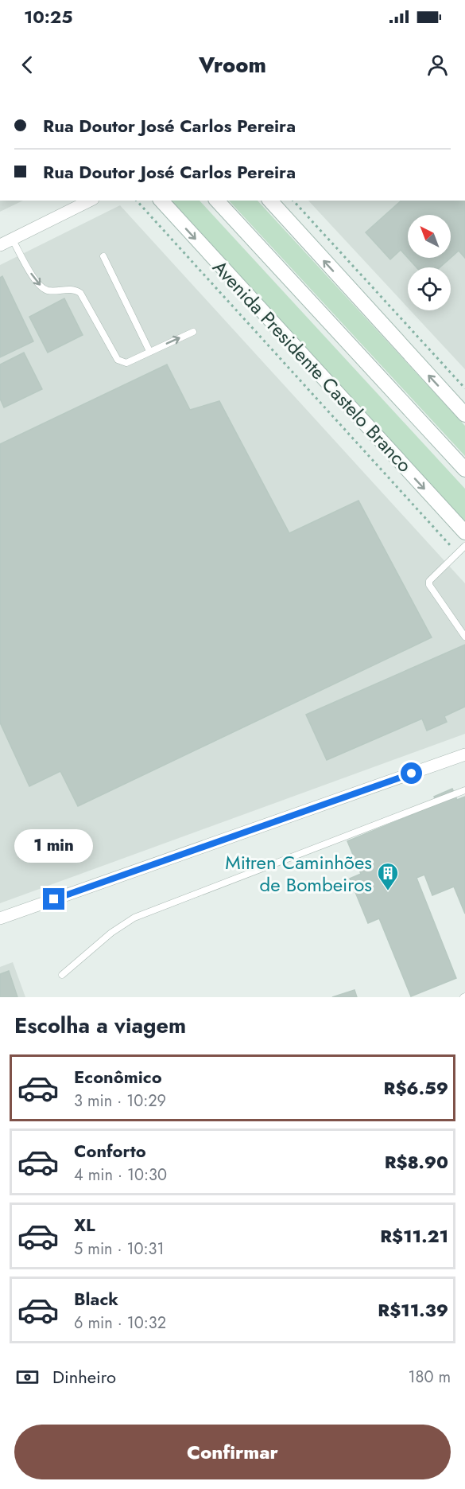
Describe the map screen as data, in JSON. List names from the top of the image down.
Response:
{
  "streets": {
    "main road": ["Avenida Presidente Castelo Branco"]
  },
  "places": {
    "building": ["Mitren Caminhões de Bombeiros"]
  },
  "north": "top left",
  "page": {
    "status": "10:25",
    "header": "Vroom",
    "banner": ["Rua Doutor José Carlos Pereira", "Rua Doutor José Carlos Pereira"],
    "bubble": "1 min",
    "heading": "Escolha a viagem",
    "list": [
      {
        "name": "Econômico",
        "note": "3 min · 10:29",
        "value": "R$6.59"
      },
      {
        "name": "Conforto",
        "note": "4 min · 10:30",
        "value": "R$8.90"
      },
      {
        "name": "XL",
        "note": "5 min · 10:31",
        "value": "R$11.21"
      },
      {
        "name": "Black",
        "note": "6 min · 10:32",
        "value": "R$11.39"
      }
    ],
    "pay": ["Dinheiro", "180 m"],
    "buttons": "Confirmar"
  }
}
